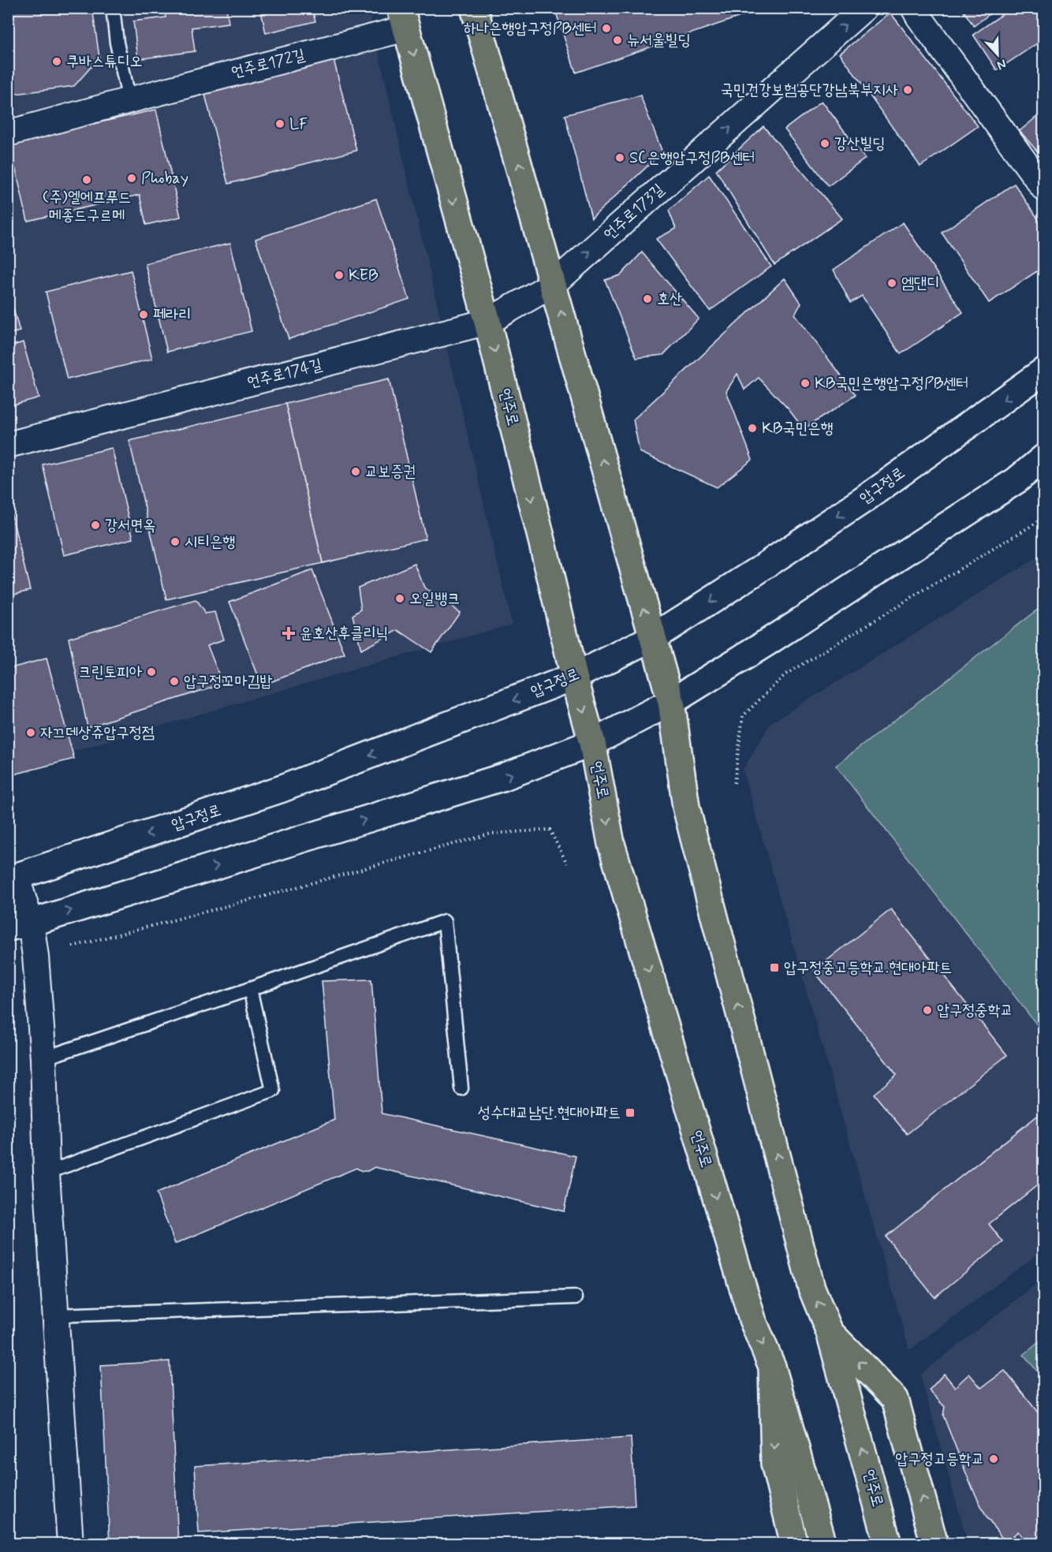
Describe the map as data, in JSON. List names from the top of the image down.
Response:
{
  "streets": {
    "main road": ["언주로", "압구정로"],
    "street": ["언주로172길", "언주로173길", "언주로174길"]
  },
  "crossings": [
    ["언주로172길", "언주로"],
    ["언주로173길", "언주로174길"],
    ["언주로173길", "언주로"],
    ["언주로174길", "언주로"],
    ["언주로", "압구정로"]
  ],
  "one_way": ["언주로173길"],
  "places": {
    "other": [
      "하나은행압구정PB센터",
      "뉴서울빌딩",
      "쿠바스튜디오",
      "국민건강보험공단강남북부지사",
      "LF",
      "강산빌딩",
      "SC은행압구정PB센터",
      "Phobay",
      "(주)엘에프푸드 메종드구르메",
      "KEB",
      "엠댄디",
      "호산",
      "페라리",
      "KB국민은행압구정PB센터",
      "KB국민은행",
      "교보증권",
      "강서면옥",
      "시티은행",
      "오일뱅크",
      "크린토피아",
      "압구정꼬마김밥",
      "자끄데상쥬압구정점",
      "압구정중학교",
      "압구정고등학교"
    ],
    "health": ["윤호산후클리닉"],
    "transit": ["압구정중고등학교.현대아파트", "성수대교남단.현대아파트"]
  },
  "north": "bottom"
}
